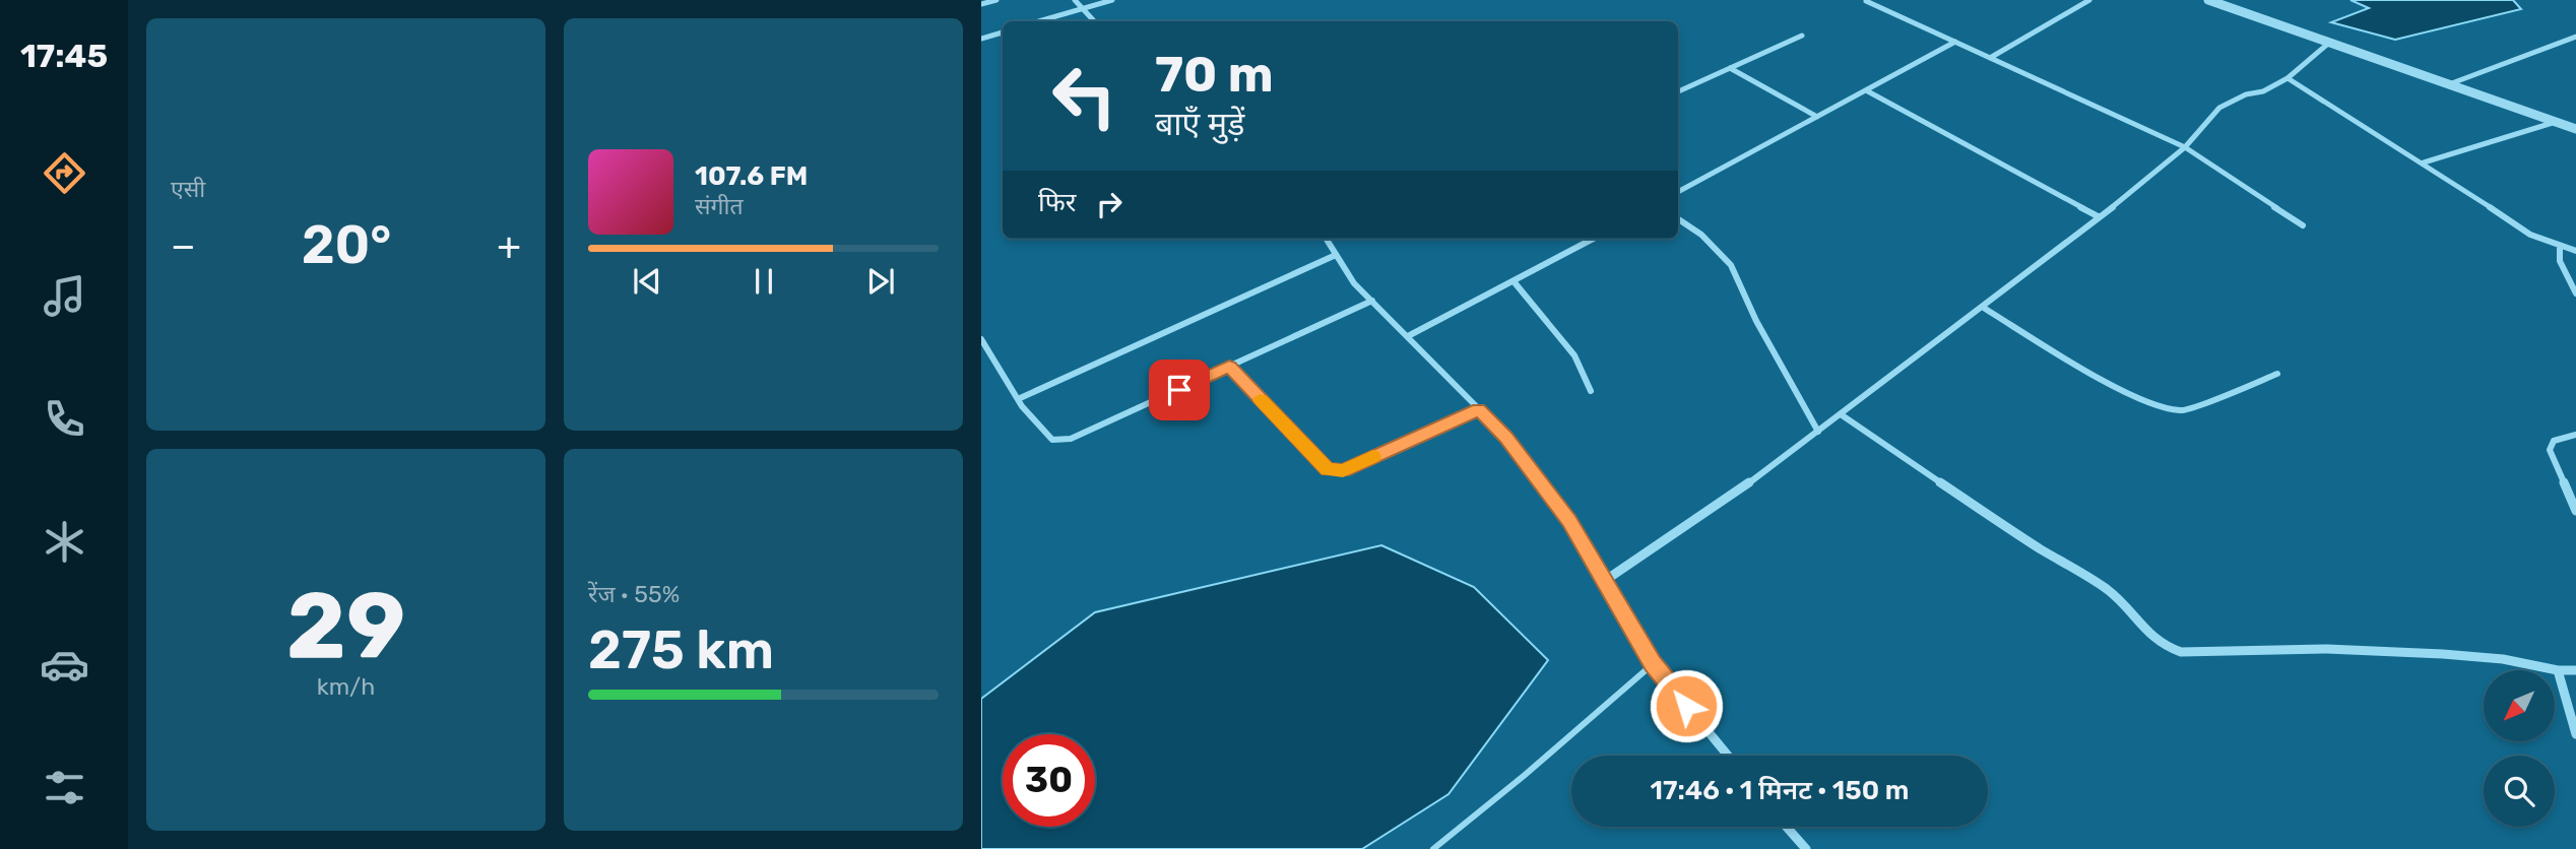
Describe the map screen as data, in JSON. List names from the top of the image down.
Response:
{
  "north": "bottom left",
  "page": {
    "tabs": "17:45",
    "tile": [
      "एसी",
      ["29", "km/h"],
      ["रेंज · 55%", "275 km"]
    ],
    "turn": ["70 m", "बाएँ मुड़ें"],
    "song": ["107.6 FM", "संगीत"],
    "then": "फिर",
    "heat": ["−", "20°", "+"],
    "limit": "30",
    "trip": "17:46 · 1 मिनट · 150 m"
  }
}
